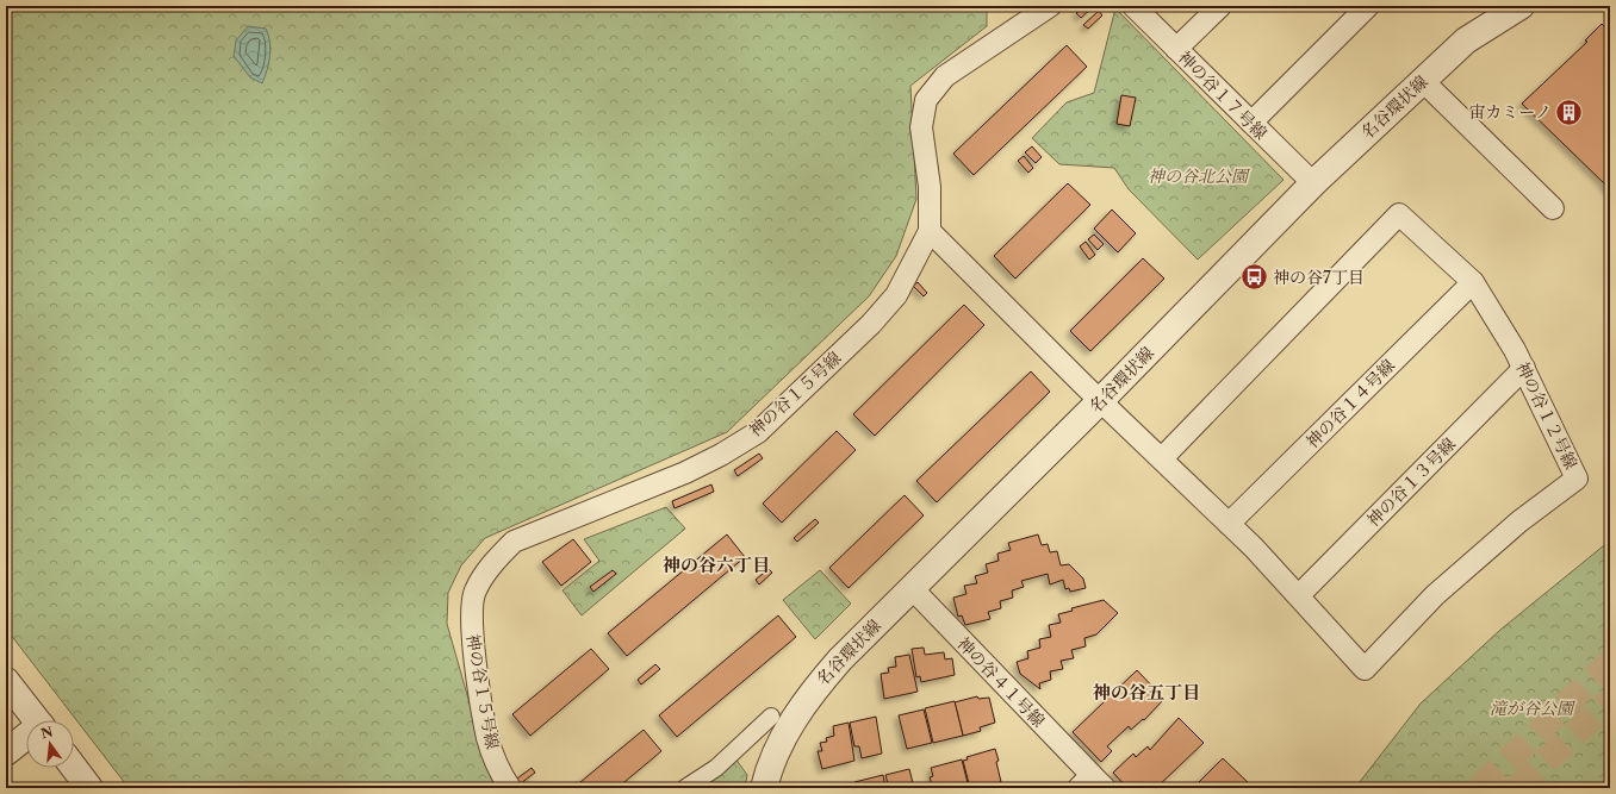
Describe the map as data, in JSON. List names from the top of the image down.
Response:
{
  "streets": {
    "street": [
      "神の谷１７号線",
      "名谷環状線",
      "神の谷１５号線",
      "神の谷１４号線",
      "神の谷１２号線",
      "神の谷１３号線",
      "神の谷４１号線"
    ]
  },
  "crossings": [
    ["神の谷１７号線", "名谷環状線"],
    ["名谷環状線", "神の谷１２号線"],
    ["名谷環状線", "神の谷４１号線"],
    ["神の谷１５号線", "神の谷１２号線"],
    ["神の谷１４号線", "神の谷１２号線"],
    ["神の谷１２号線", "神の谷１３号線"]
  ],
  "districts": ["神の谷六丁目", "神の谷五丁目"],
  "parks": ["神の谷北公園", "滝が谷公園"],
  "places": {
    "building": ["宙カミーノ"],
    "bus stop": ["神の谷7丁目"]
  },
  "north": "top"
}
